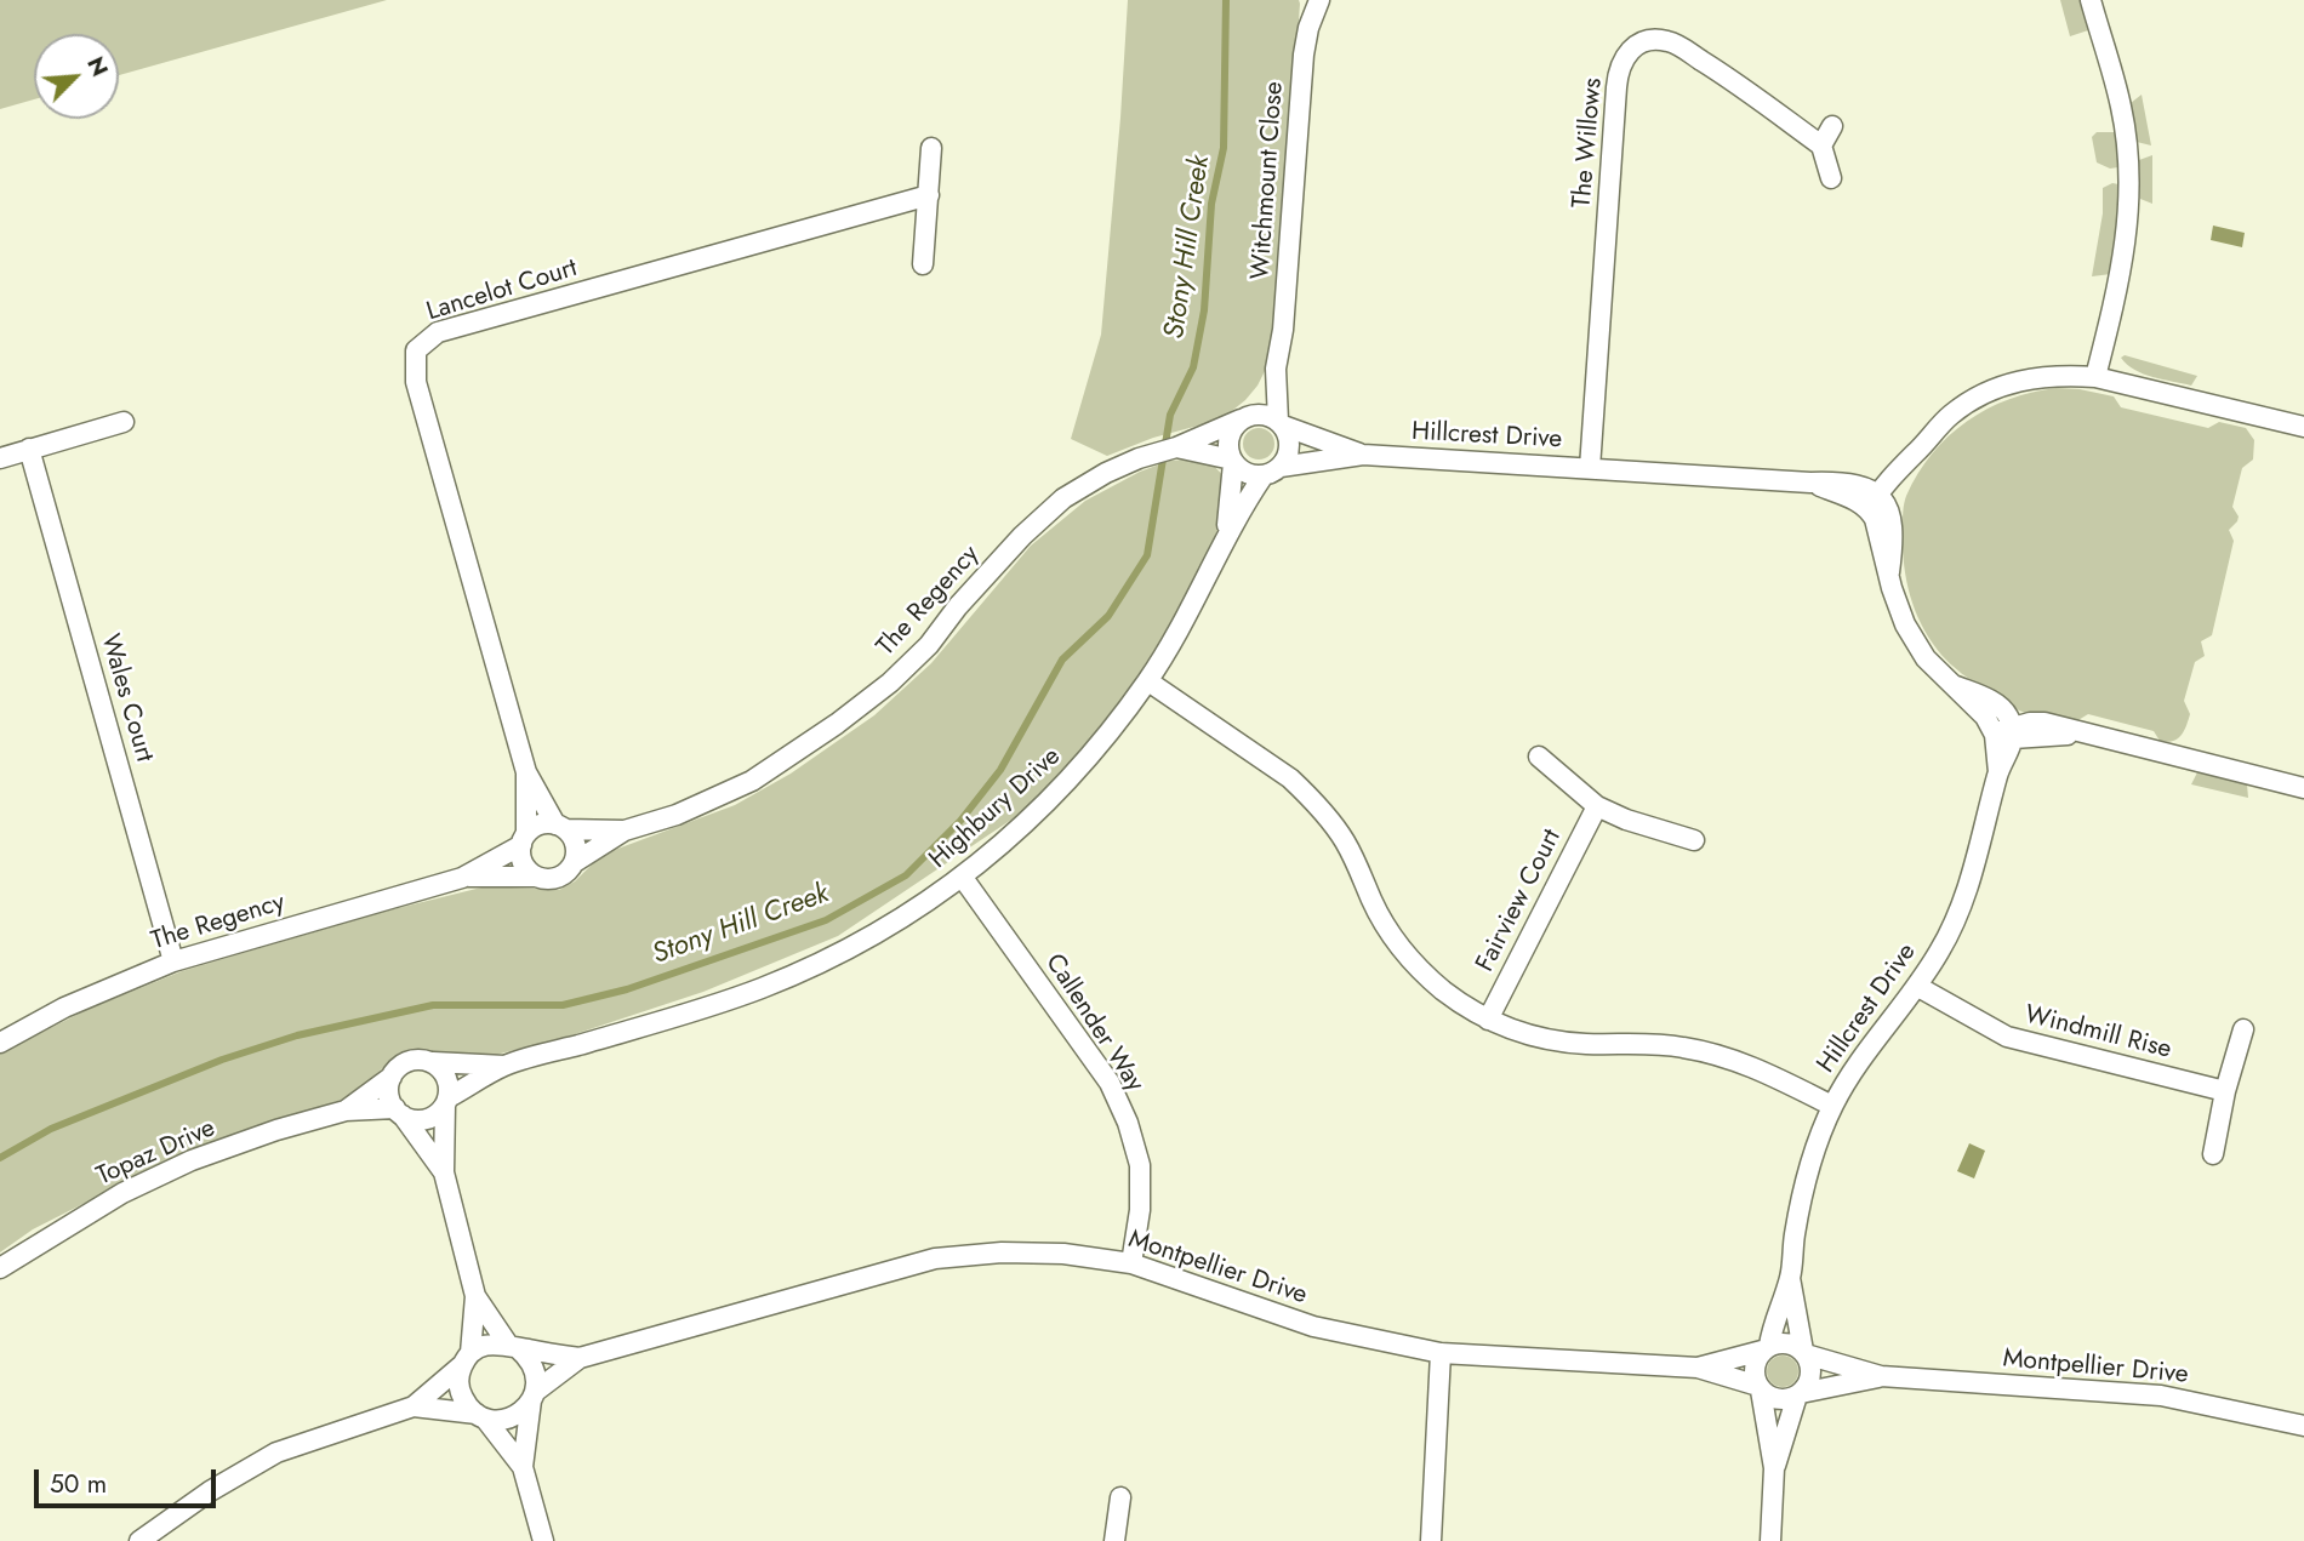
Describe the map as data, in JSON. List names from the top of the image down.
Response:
{
  "streets": {
    "street": [
      "The Willows",
      "Witchmount Close",
      "Lancelot Court",
      "Hillcrest Drive",
      "The Regency",
      "Wales Court",
      "Highbury Drive",
      "Fairview Court",
      "Callender Way",
      "Windmill Rise",
      "Topaz Drive",
      "Montpellier Drive"
    ]
  },
  "crossings": [
    ["The Willows", "Hillcrest Drive"],
    ["Witchmount Close", "Hillcrest Drive"],
    ["Witchmount Close", "The Regency"],
    ["Witchmount Close", "Highbury Drive"],
    ["Lancelot Court", "The Regency"],
    ["Hillcrest Drive", "The Regency"],
    ["Hillcrest Drive", "Highbury Drive"],
    ["Hillcrest Drive", "Windmill Rise"],
    ["Hillcrest Drive", "Montpellier Drive"],
    ["The Regency", "Wales Court"],
    ["The Regency", "Highbury Drive"],
    ["Highbury Drive", "Callender Way"],
    ["Callender Way", "Montpellier Drive"]
  ],
  "water": ["Stony Hill Creek"],
  "scale_bar": "50 m",
  "north": "top right"
}
